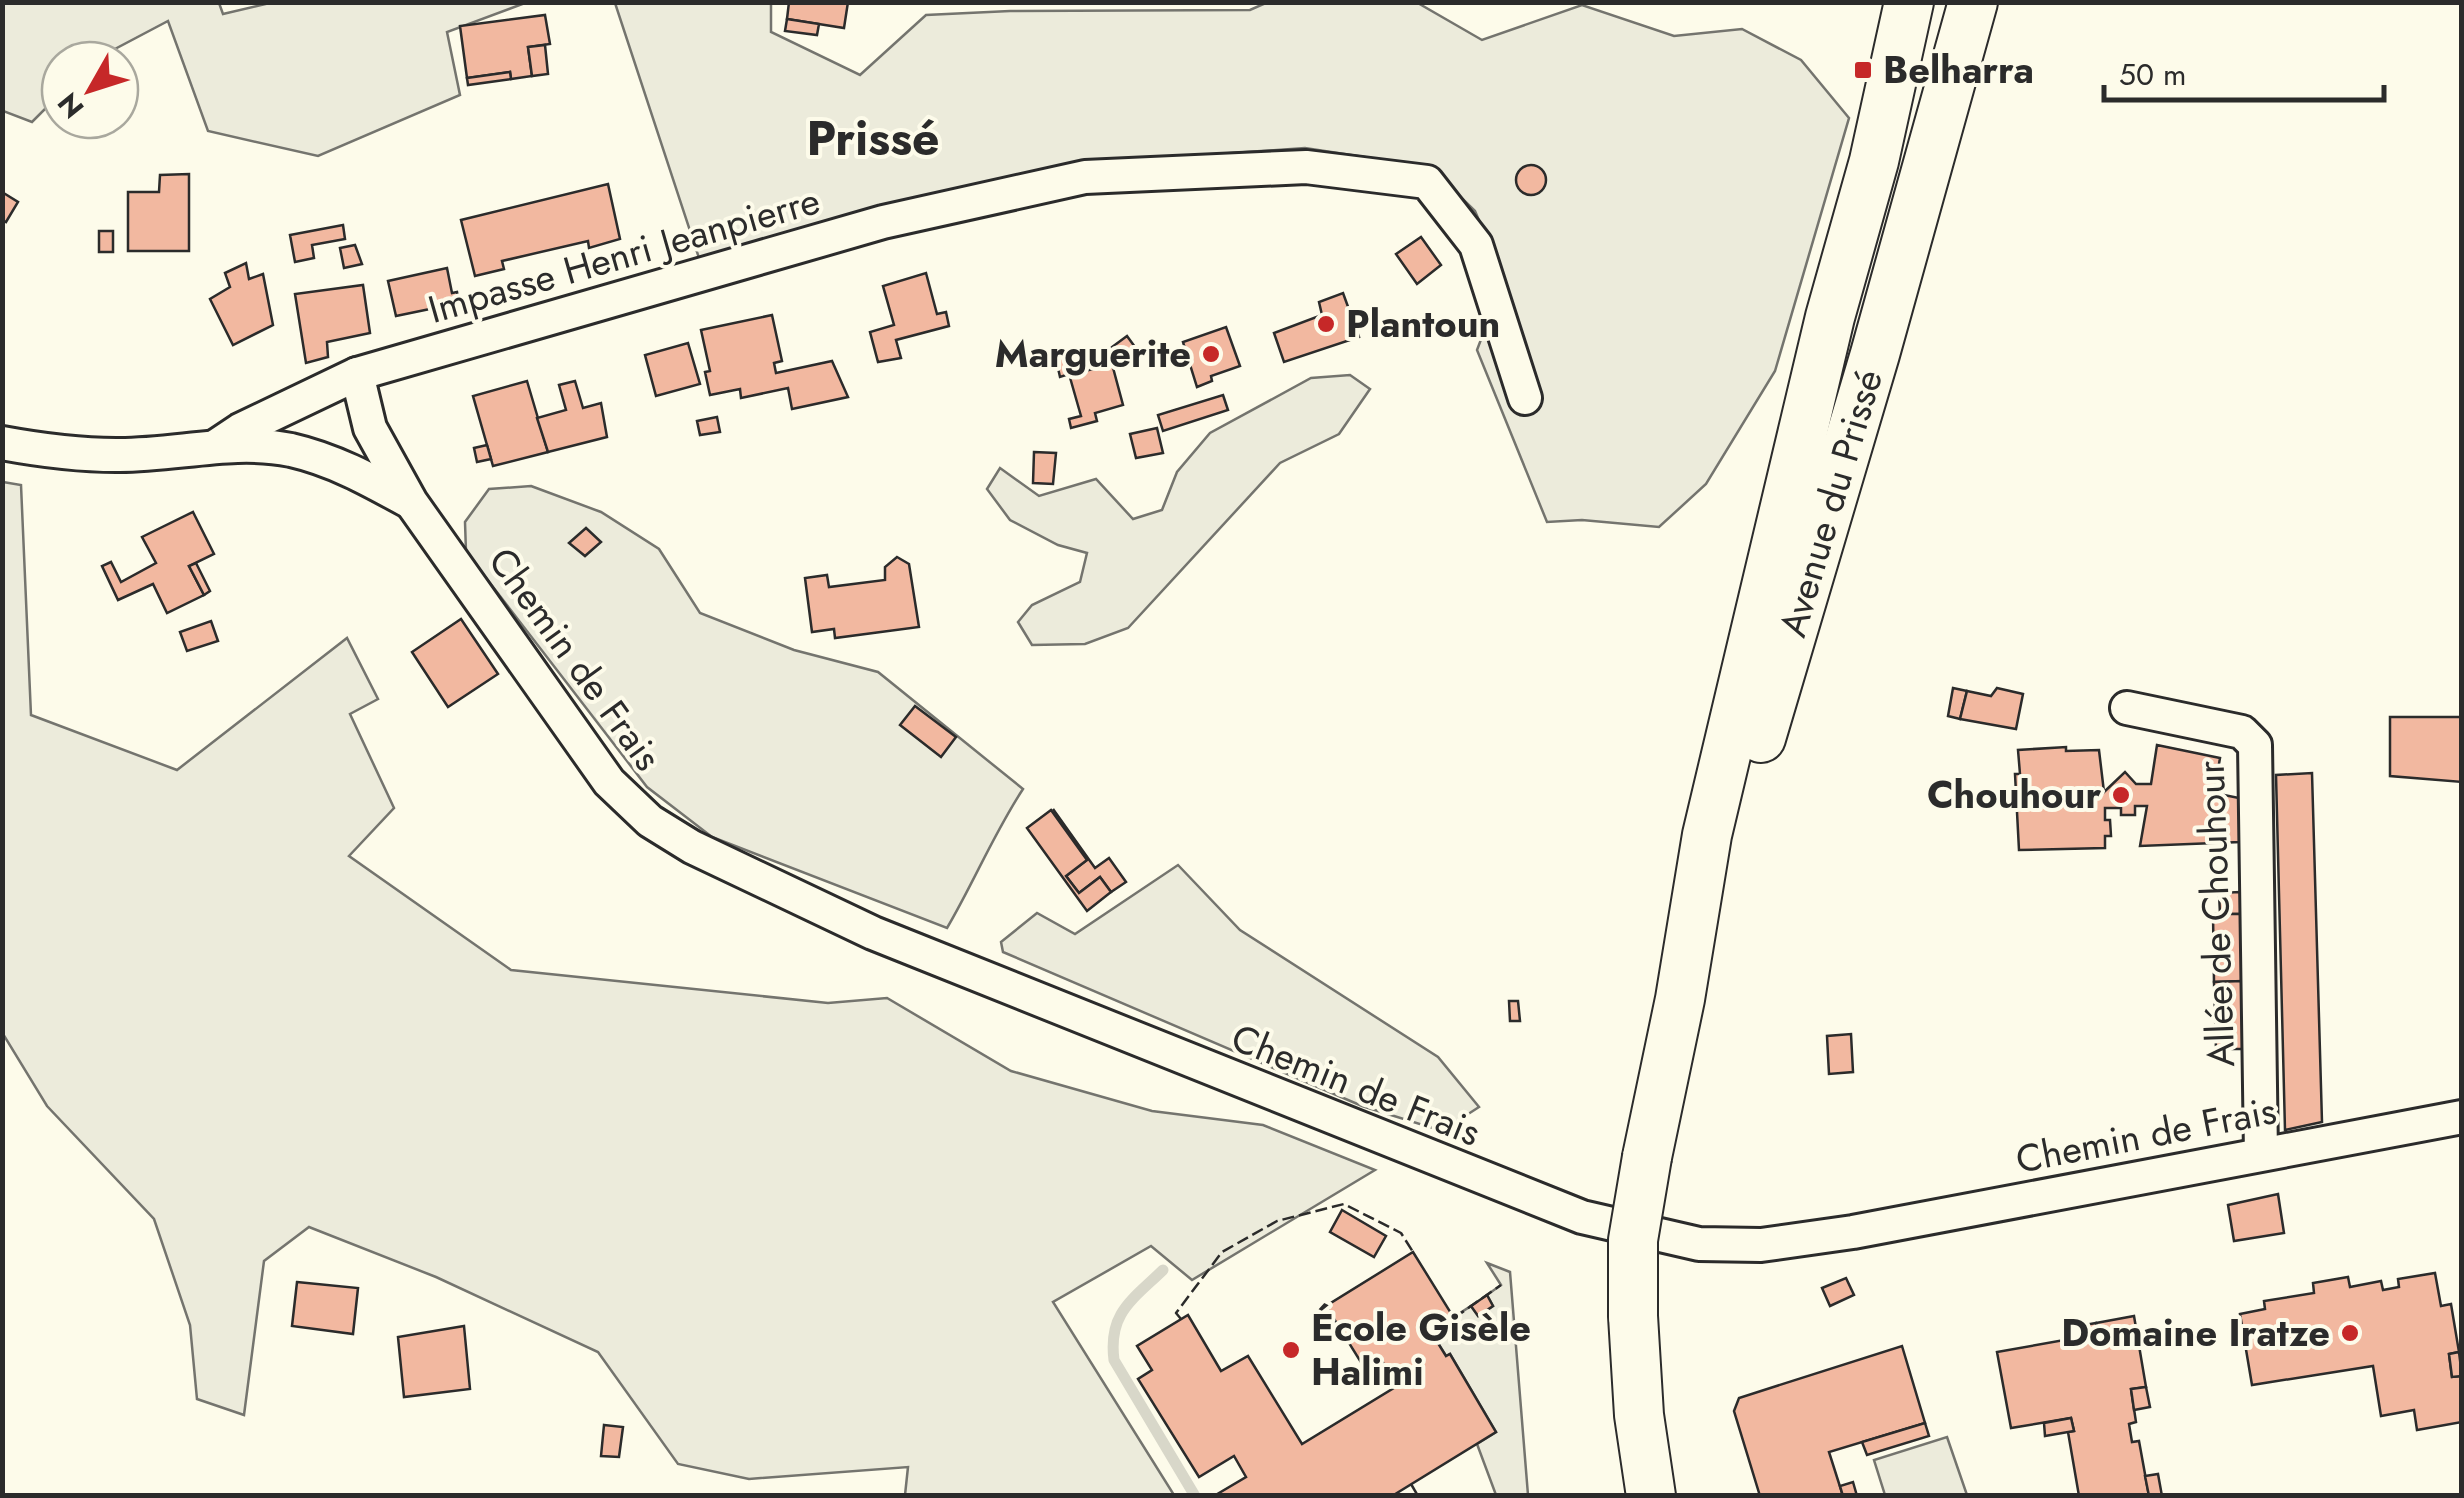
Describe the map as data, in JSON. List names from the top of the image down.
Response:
{
  "streets": {
    "main road": ["Avenue du Prissé"],
    "street": ["Impasse Henri Jeanpierre", "Chemin de Frais", "Allée de Chouhour"]
  },
  "crossings": [
    ["Impasse Henri Jeanpierre", "Chemin de Frais"],
    ["Chemin de Frais", "Allée de Chouhour"]
  ],
  "districts": ["Prissé"],
  "places": {
    "transit": ["Belharra"],
    "other": [
      "Plantoun",
      "Marguerite",
      "Chouhour",
      "Domaine Iratze",
      "École Gisèle Halimi"
    ]
  },
  "scale_bar": "50 m",
  "north": "bottom left"
}
